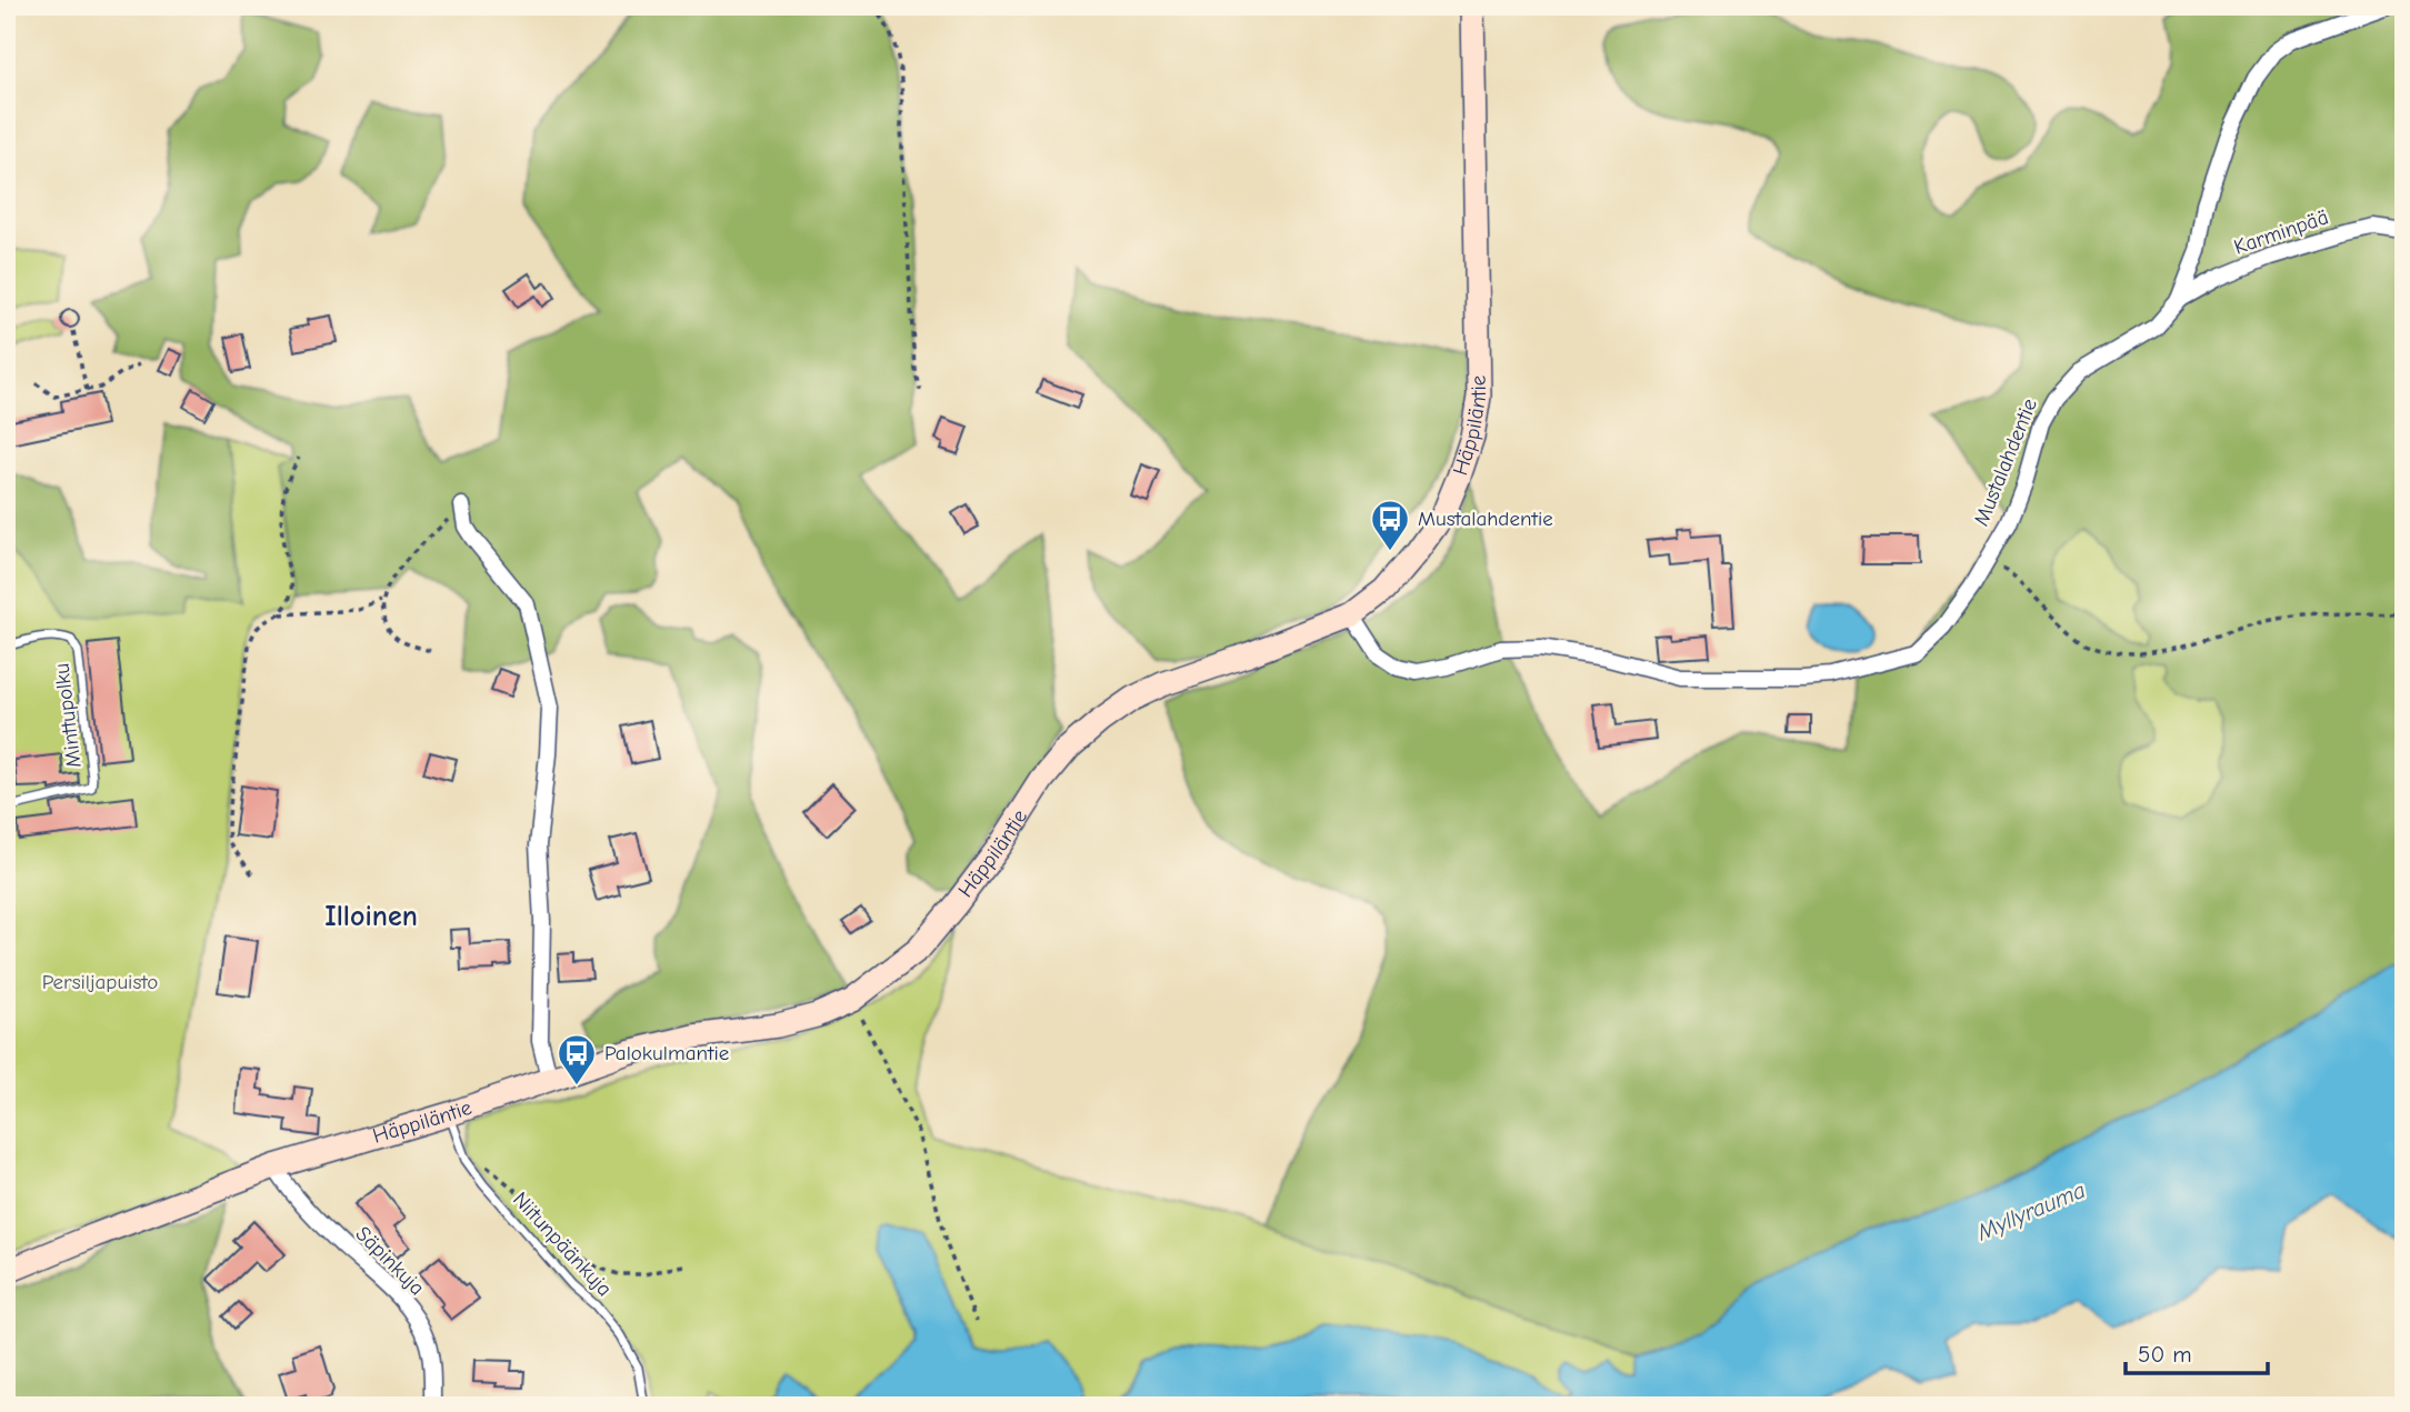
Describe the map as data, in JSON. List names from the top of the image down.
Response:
{
  "streets": {
    "street": [
      "Karminpää",
      "Häppiläntie",
      "Mustalahdentie",
      "Säpinkuja"
    ],
    "lane": ["Minttupolku", "Niitunpäänkuja"]
  },
  "crossings": [
    ["Karminpää", "Mustalahdentie"],
    ["Häppiläntie", "Mustalahdentie"],
    ["Häppiläntie", "Niitunpäänkuja"],
    ["Häppiläntie", "Säpinkuja"]
  ],
  "districts": ["Illoinen"],
  "water": ["Myllyrauma"],
  "parks": ["Persiljapuisto"],
  "places": {
    "bus stop": ["Mustalahdentie", "Palokulmantie"]
  },
  "scale_bar": "50 m"
}
